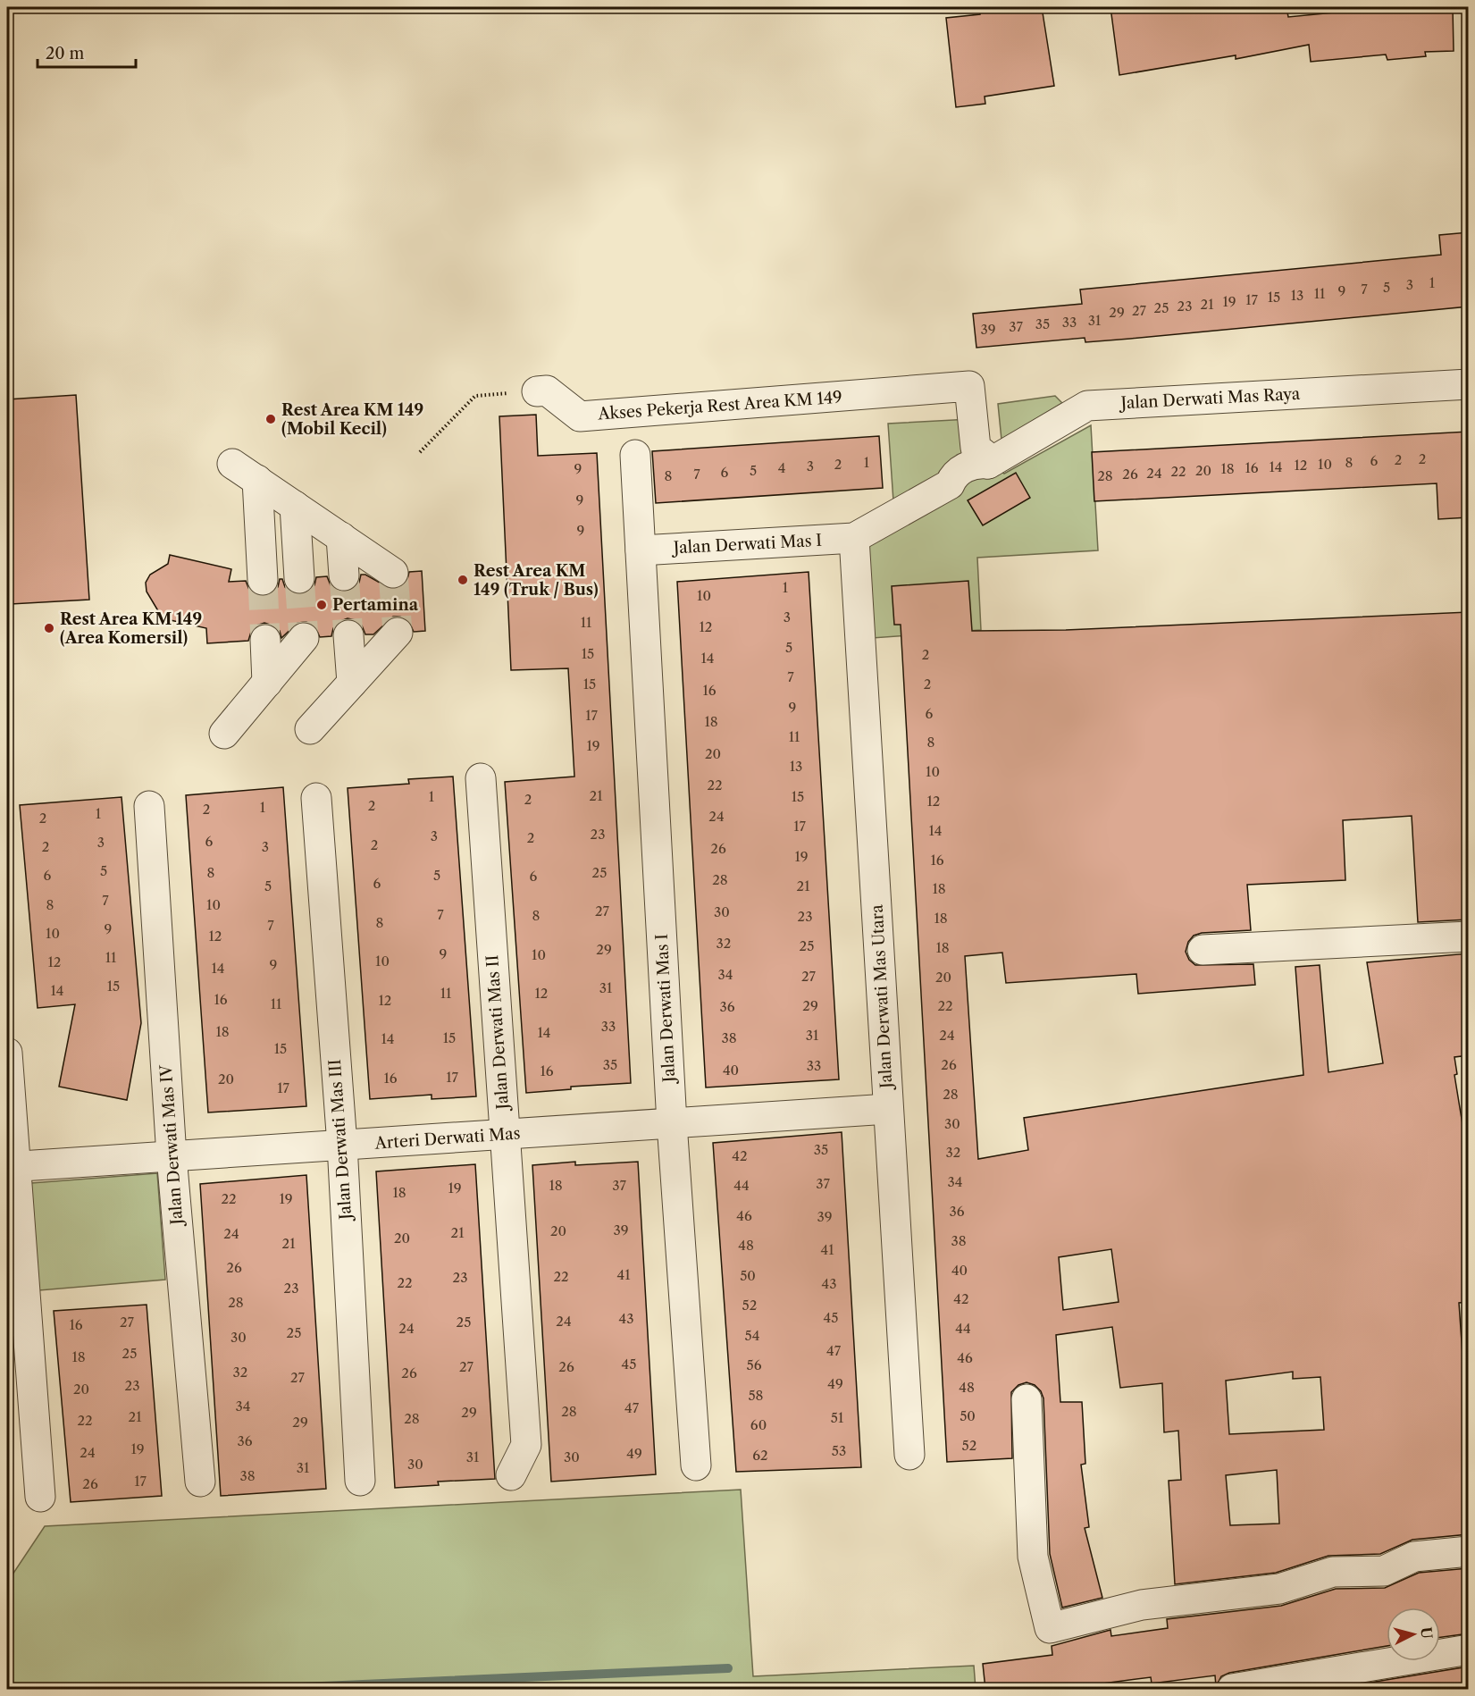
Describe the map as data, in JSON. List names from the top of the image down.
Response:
{
  "streets": {
    "street": [
      "Jalan Derwati Mas Raya",
      "Akses Pekerja Rest Area KM 149",
      "Jalan Derwati Mas I",
      "Jalan Derwati Mas Utara",
      "Jalan Derwati Mas II",
      "Arteri Derwati Mas",
      "Jalan Derwati Mas III",
      "Jalan Derwati Mas IV"
    ]
  },
  "crossings": [
    ["Jalan Derwati Mas Raya", "Akses Pekerja Rest Area KM 149"],
    ["Jalan Derwati Mas Raya", "Jalan Derwati Mas I"],
    ["Jalan Derwati Mas Raya", "Jalan Derwati Mas Utara"],
    ["Jalan Derwati Mas I", "Jalan Derwati Mas Utara"],
    ["Jalan Derwati Mas I", "Arteri Derwati Mas"],
    ["Jalan Derwati Mas Utara", "Arteri Derwati Mas"],
    ["Jalan Derwati Mas II", "Arteri Derwati Mas"],
    ["Arteri Derwati Mas", "Jalan Derwati Mas III"],
    ["Arteri Derwati Mas", "Jalan Derwati Mas IV"]
  ],
  "places": [
    "Rest Area KM 149 (Mobil Kecil)",
    "Rest Area KM 149 (Truk / Bus)",
    "Pertamina",
    "Rest Area KM 149 (Area Komersil)"
  ],
  "house_numbers": [
    "1",
    "3",
    "5",
    "7",
    "9",
    "11",
    "13",
    "15",
    "17",
    "19",
    "21",
    "23",
    "25",
    "27",
    "29",
    "31",
    "33",
    "35",
    "37",
    "39",
    "2",
    "2",
    "6",
    "1",
    "8",
    "2",
    "10",
    "12",
    "3",
    "14",
    "4",
    "16",
    "9",
    "18",
    "5",
    "20",
    "22",
    "6",
    "24",
    "7",
    "26",
    "8",
    "28",
    "9",
    "9",
    "1",
    "10",
    "3",
    "11",
    "12",
    "5",
    "15",
    "2",
    "14",
    "7",
    "15",
    "2",
    "16",
    "9",
    "6",
    "17",
    "18",
    "11",
    "8",
    "19",
    "20",
    "13",
    "10",
    "22",
    "21",
    "1",
    "15",
    "2",
    "12",
    "2",
    "1",
    "2",
    "1",
    "24",
    "2",
    "17",
    "14",
    "23",
    "3",
    "2",
    "6",
    "3",
    "2",
    "2",
    "3",
    "26",
    "19",
    "16",
    "5",
    "8",
    "25",
    "6",
    "5",
    "6",
    "28",
    "6",
    "5",
    "21",
    "18",
    "7",
    "8",
    "10",
    "27",
    "30",
    "7",
    "8",
    "23",
    "18",
    "8",
    "7",
    "9",
    "10",
    "12",
    "32",
    "25",
    "18",
    "29",
    "9",
    "10",
    "11",
    "10",
    "12",
    "9",
    "14",
    "34",
    "27",
    "20",
    "15",
    "31",
    "14",
    "11",
    "12",
    "16",
    "12",
    "11",
    "29",
    "22",
    "36",
    "33",
    "18",
    "14",
    "31",
    "24",
    "15",
    "38",
    "14",
    "15",
    "35",
    "26",
    "33",
    "40",
    "16",
    "17",
    "16",
    "20",
    "17",
    "28",
    "30",
    "35",
    "32",
    "42",
    "34",
    "37",
    "18",
    "37",
    "44",
    "19",
    "18",
    "22",
    "19",
    "36",
    "46",
    "39",
    "39",
    "20",
    "21",
    "24",
    "20",
    "38",
    "21",
    "48",
    "41",
    "26",
    "40",
    "41",
    "50",
    "22",
    "23",
    "22",
    "43",
    "23",
    "42",
    "28",
    "52",
    "45",
    "43",
    "24",
    "27",
    "25",
    "16",
    "24",
    "44",
    "25",
    "54",
    "30",
    "47",
    "25",
    "18",
    "46",
    "45",
    "56",
    "27",
    "26",
    "32",
    "26",
    "27",
    "49",
    "23",
    "48",
    "20",
    "58",
    "34",
    "47",
    "28",
    "29",
    "50",
    "21",
    "51",
    "28",
    "22",
    "29",
    "60",
    "36",
    "52",
    "19",
    "53",
    "24",
    "49",
    "62",
    "31",
    "30",
    "30",
    "31",
    "38",
    "17",
    "26"
  ],
  "scale_bar": "20 m",
  "north": "right"
}
